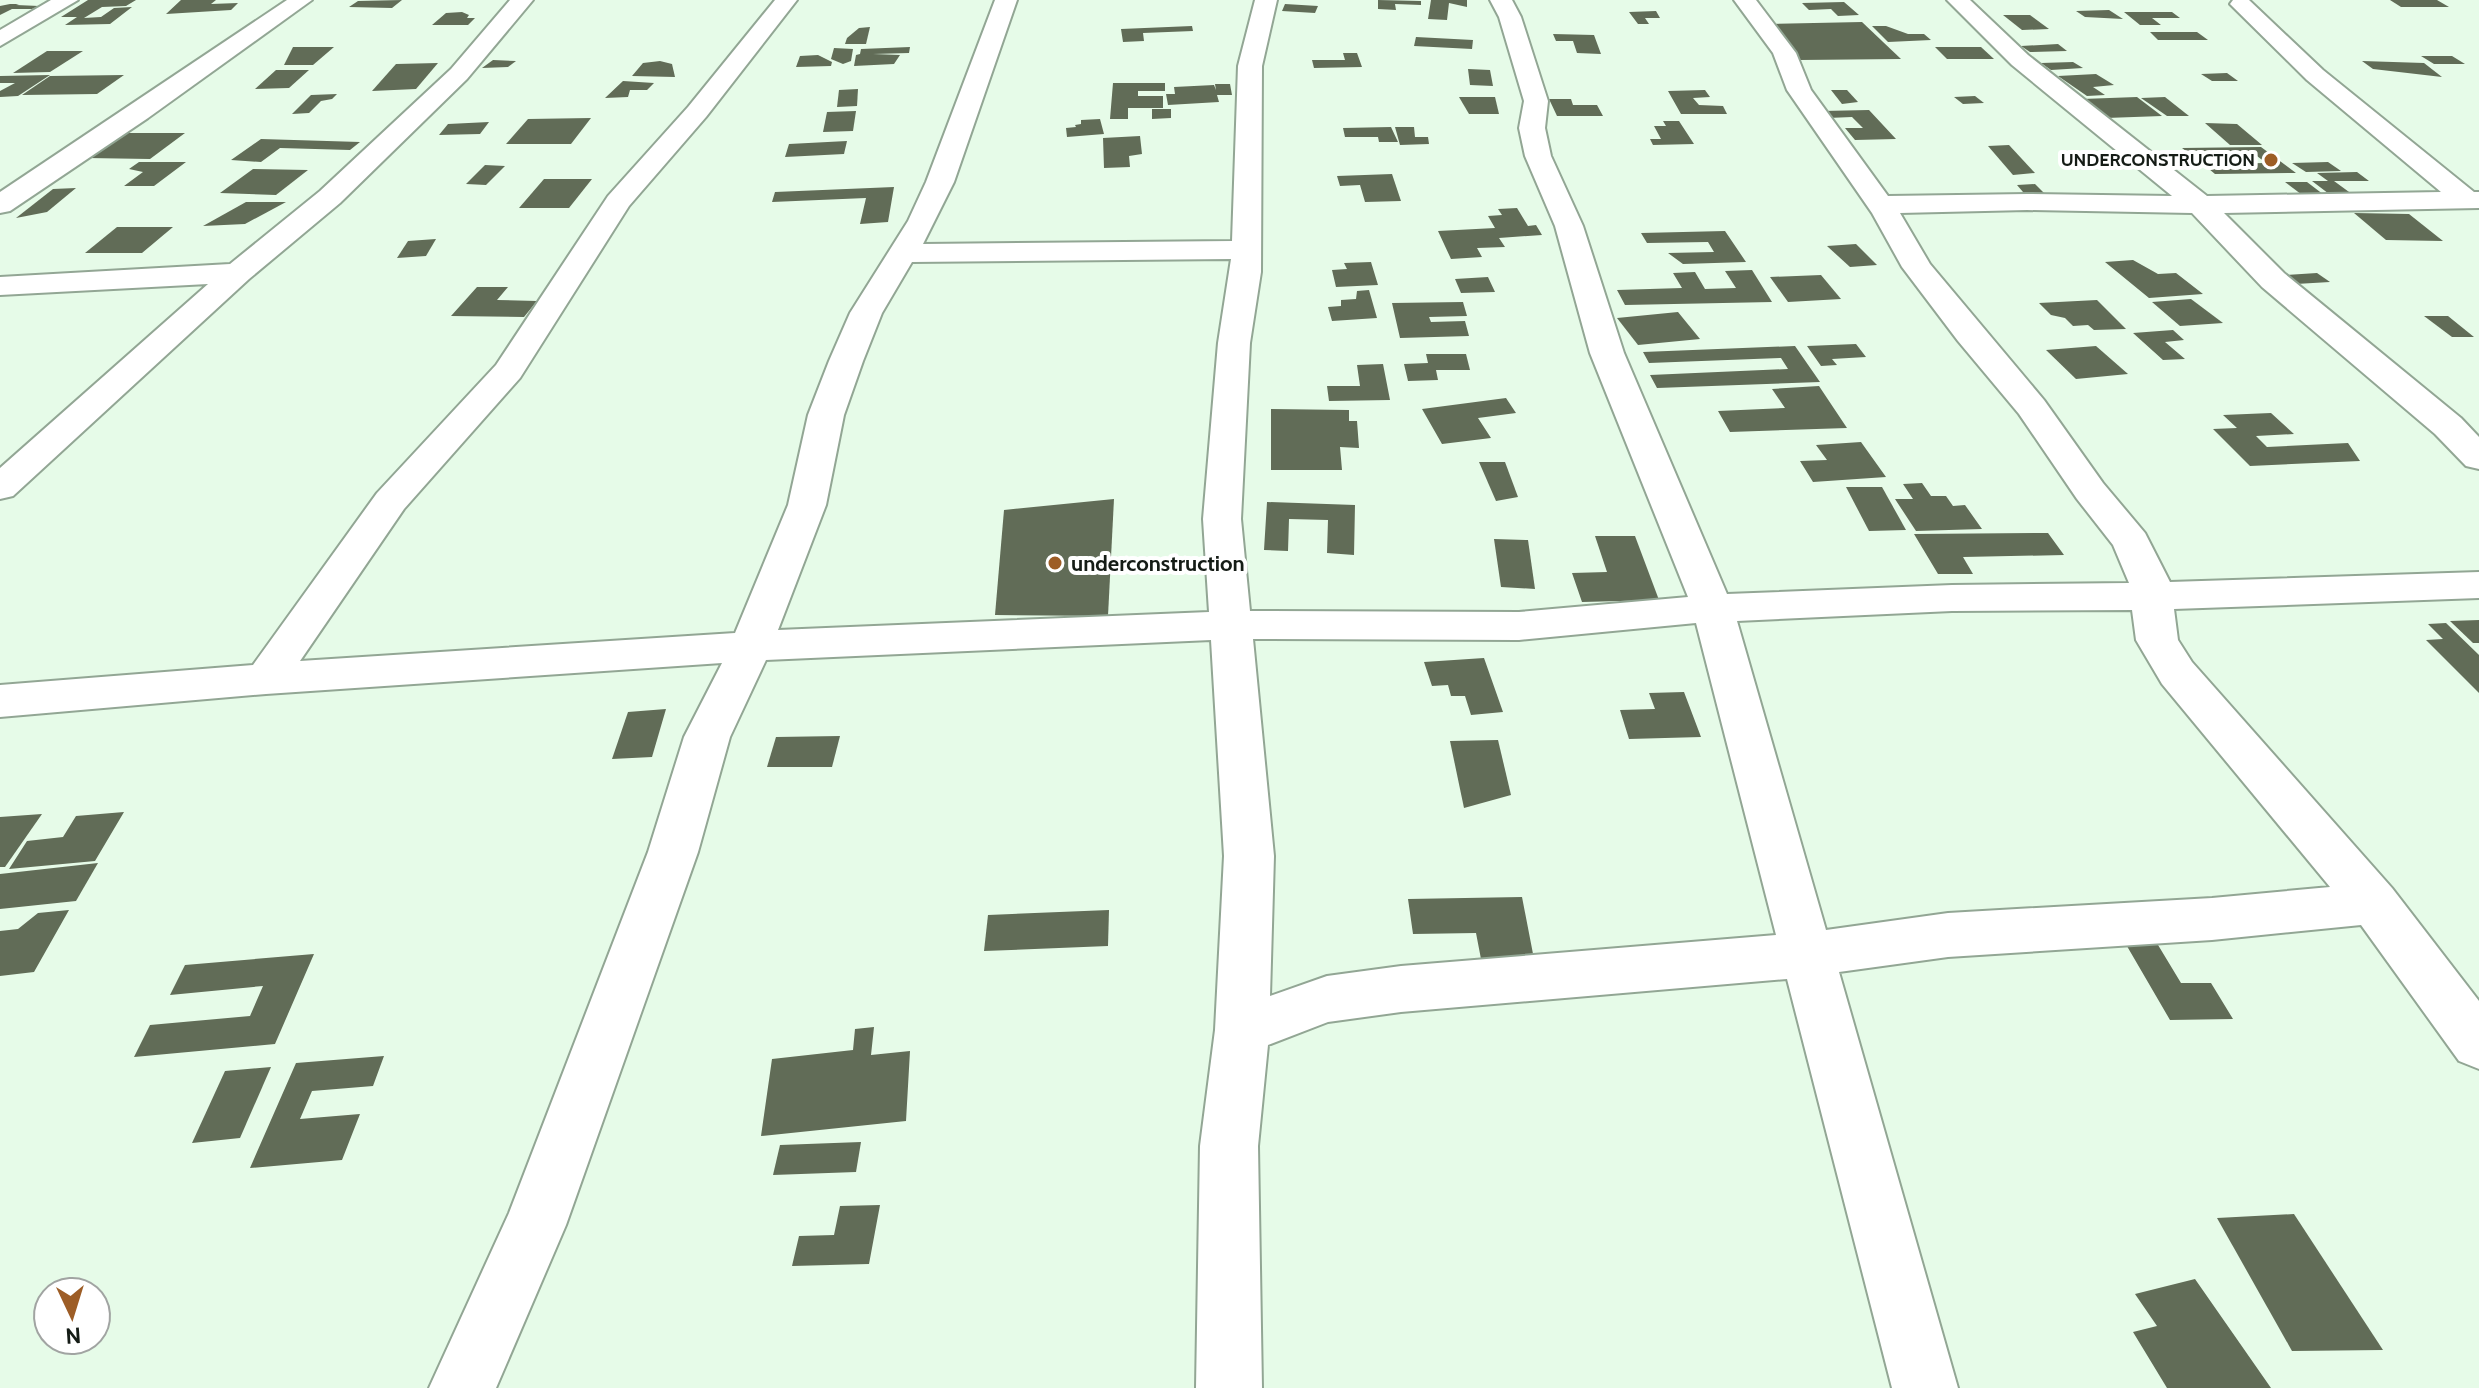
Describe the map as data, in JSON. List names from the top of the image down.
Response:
{
  "places": ["UNDERCONSTRUCTION", "underconstruction"],
  "north": "bottom"
}
